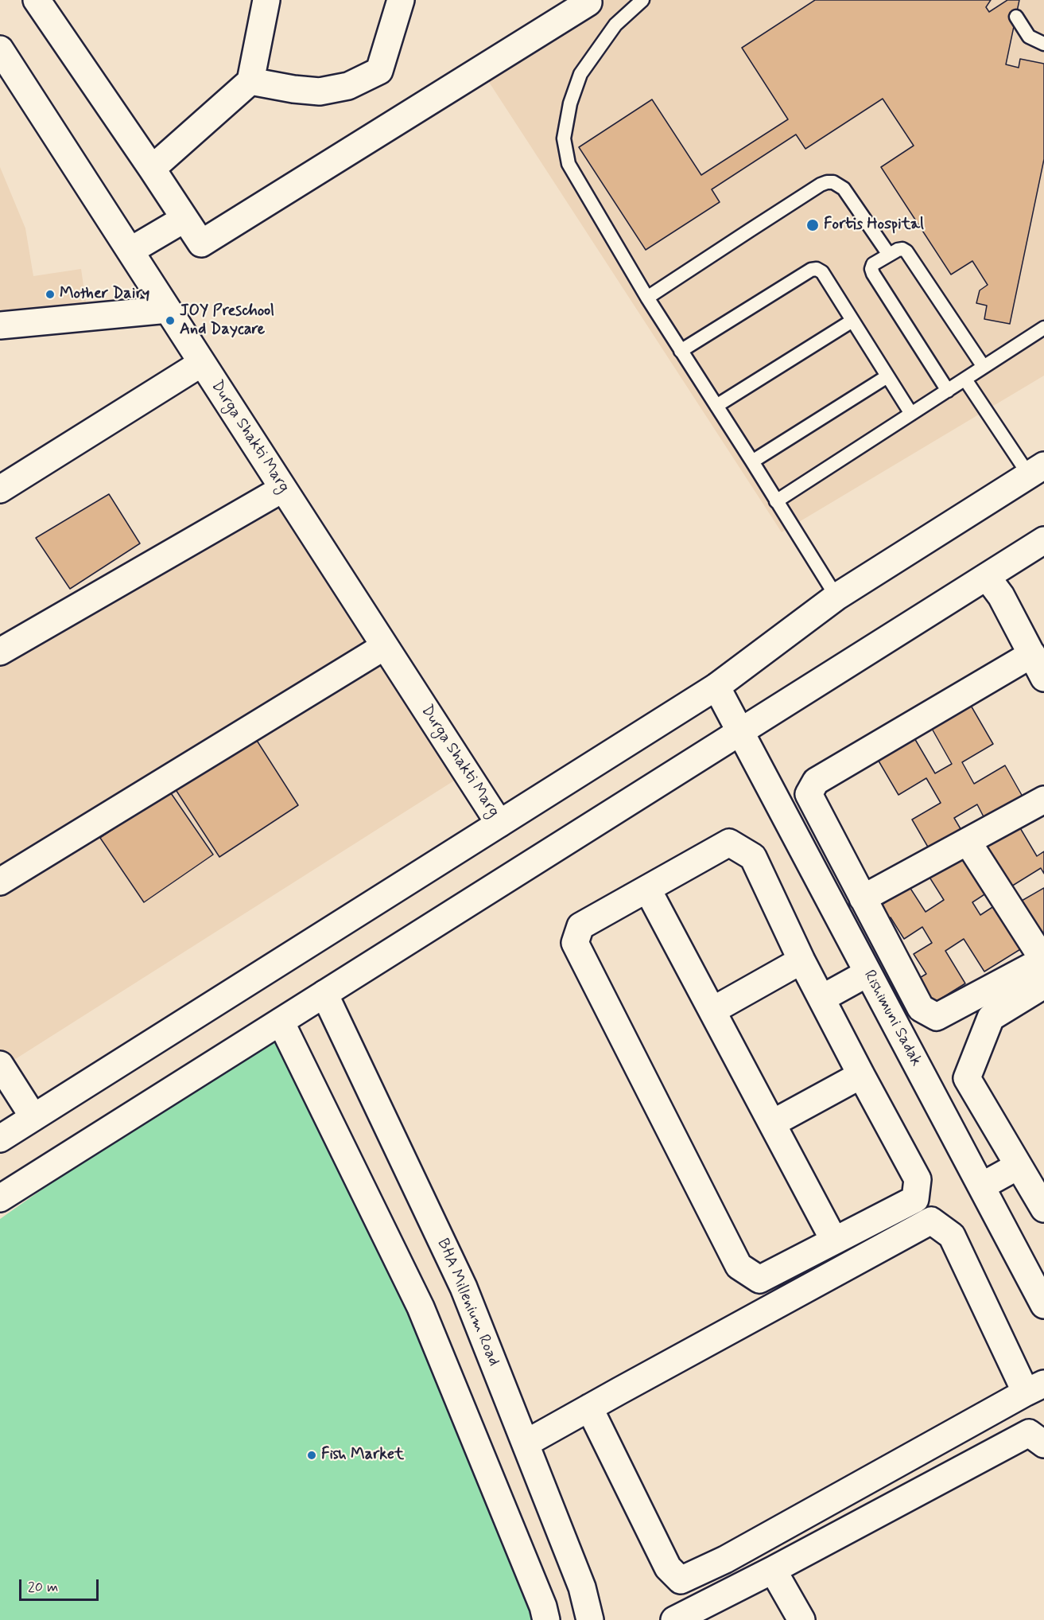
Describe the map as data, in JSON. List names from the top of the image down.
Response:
{
  "streets": {
    "street": ["Durga Shakti Marg", "Rishimuni Sadak", "BHA Millenium Road"]
  },
  "places": [
    "Fortis Hospital",
    "Mother Dairy",
    "JOY Preschool And Daycare",
    "Fish Market"
  ],
  "scale_bar": "20 m"
}
